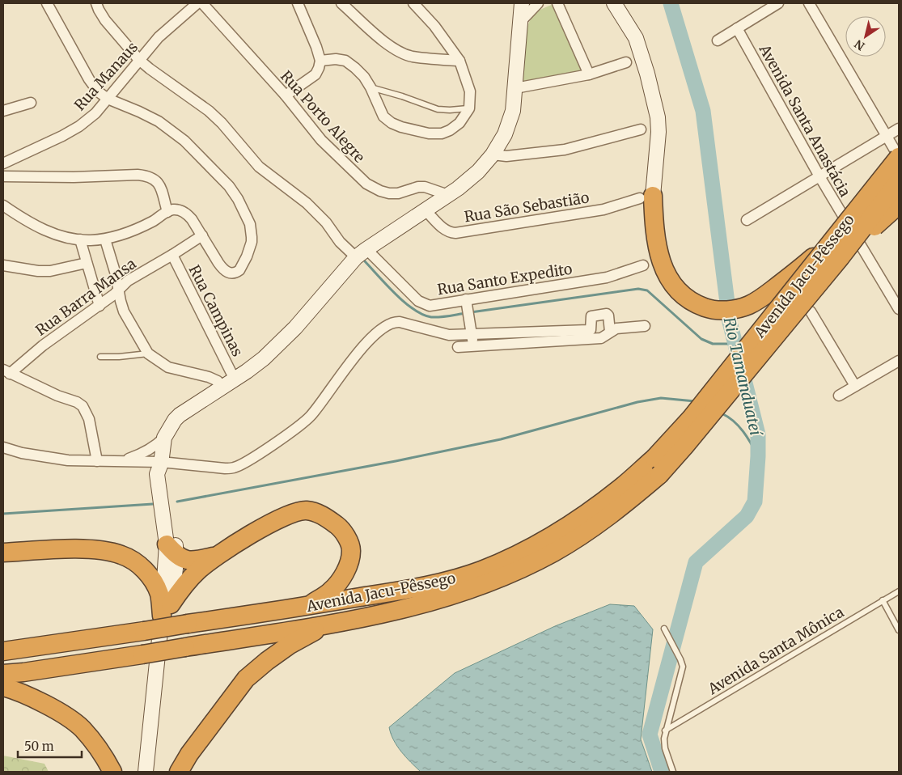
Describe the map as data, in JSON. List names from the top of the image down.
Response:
{
  "streets": {
    "highway": ["Avenida Jacu-Pêssego"],
    "street": [
      "Rua Manaus",
      "Rua Porto Alegre",
      "Avenida Santa Anastácia",
      "Rua São Sebastião",
      "Rua Santo Expedito",
      "Rua Barra Mansa",
      "Rua Campinas"
    ],
    "lane": ["Avenida Santa Mônica"]
  },
  "crossings": [
    ["Rua Manaus", "Rua Santo Expedito"],
    ["Rua Barra Mansa", "Rua Campinas"]
  ],
  "water": ["Rio Tamanduateí"],
  "scale_bar": "50 m",
  "north": "bottom left"
}
